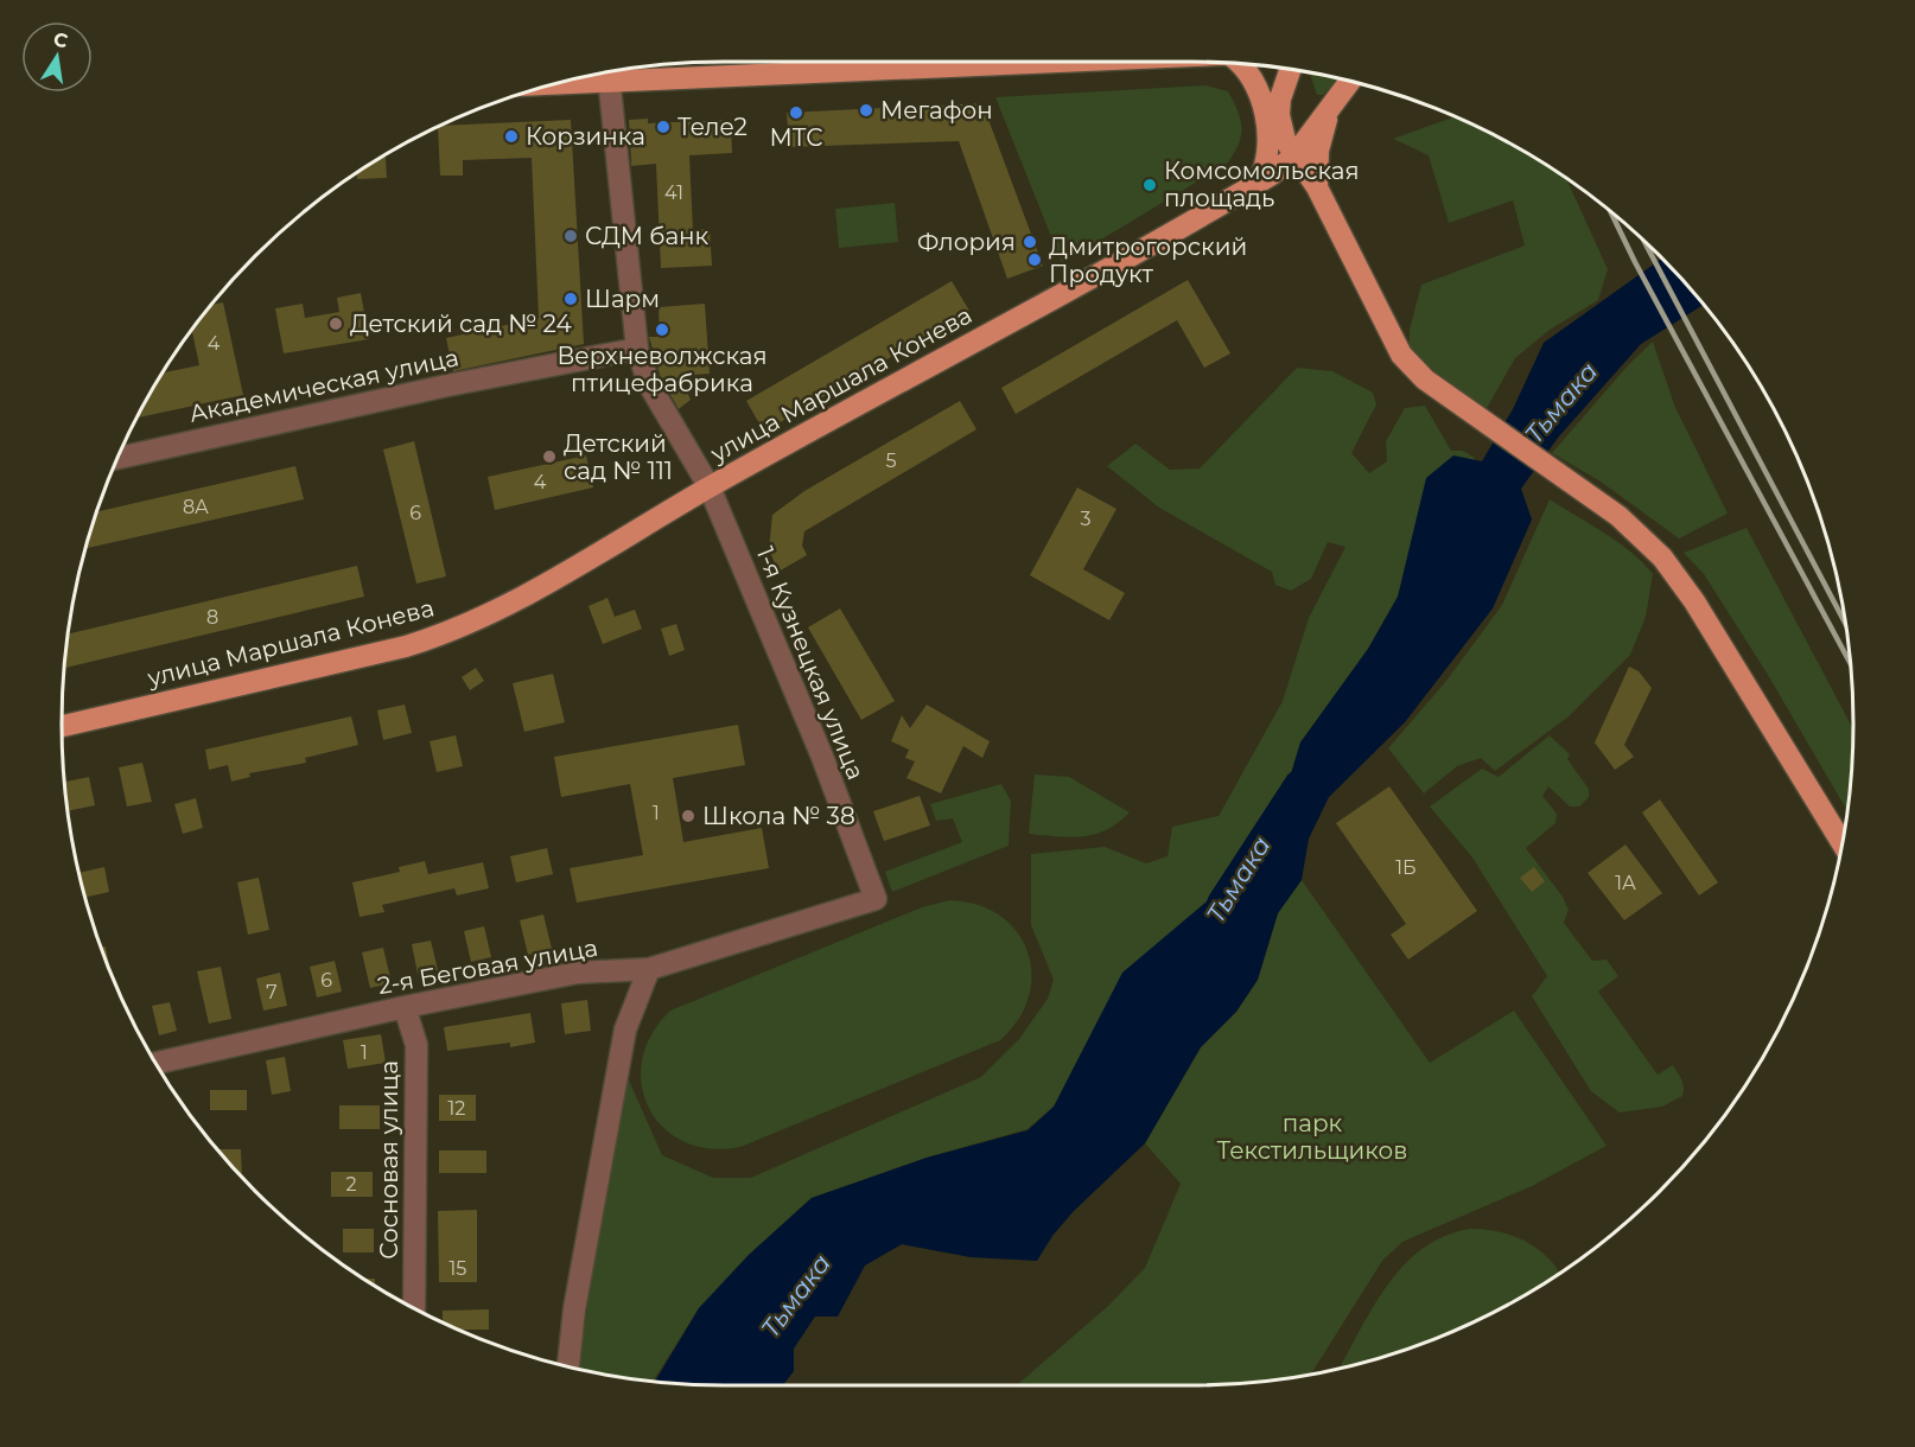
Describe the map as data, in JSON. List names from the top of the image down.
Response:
{
  "streets": {
    "main road": ["улица Маршала Конева"],
    "street": [
      "Академическая улица",
      "1-я Кузнецкая улица",
      "2-я Беговая улица",
      "Сосновая улица"
    ]
  },
  "crossings": [
    ["улица Маршала Конева", "1-я Кузнецкая улица"],
    ["Академическая улица", "1-я Кузнецкая улица"],
    ["1-я Кузнецкая улица", "2-я Беговая улица"],
    ["2-я Беговая улица", "Сосновая улица"]
  ],
  "water": ["Тьмака"],
  "parks": ["парк Текстильщиков"],
  "places": [
    "Мегафон",
    "МТС",
    "Теле2",
    "Корзинка",
    "Комсомольская площадь",
    "СДМ банк",
    "Флория",
    "Дмитрогорский Продукт",
    "Шарм",
    "Детский сад № 24",
    "Верхневолжская птицефабрика",
    "Детский сад № 111",
    "Школа № 38"
  ],
  "house_numbers": [
    "41",
    "4",
    "5",
    "4",
    "8А",
    "6",
    "3",
    "8",
    "1",
    "1Б",
    "1А",
    "6",
    "7",
    "1",
    "12",
    "2",
    "15"
  ],
  "north": "top"
}
